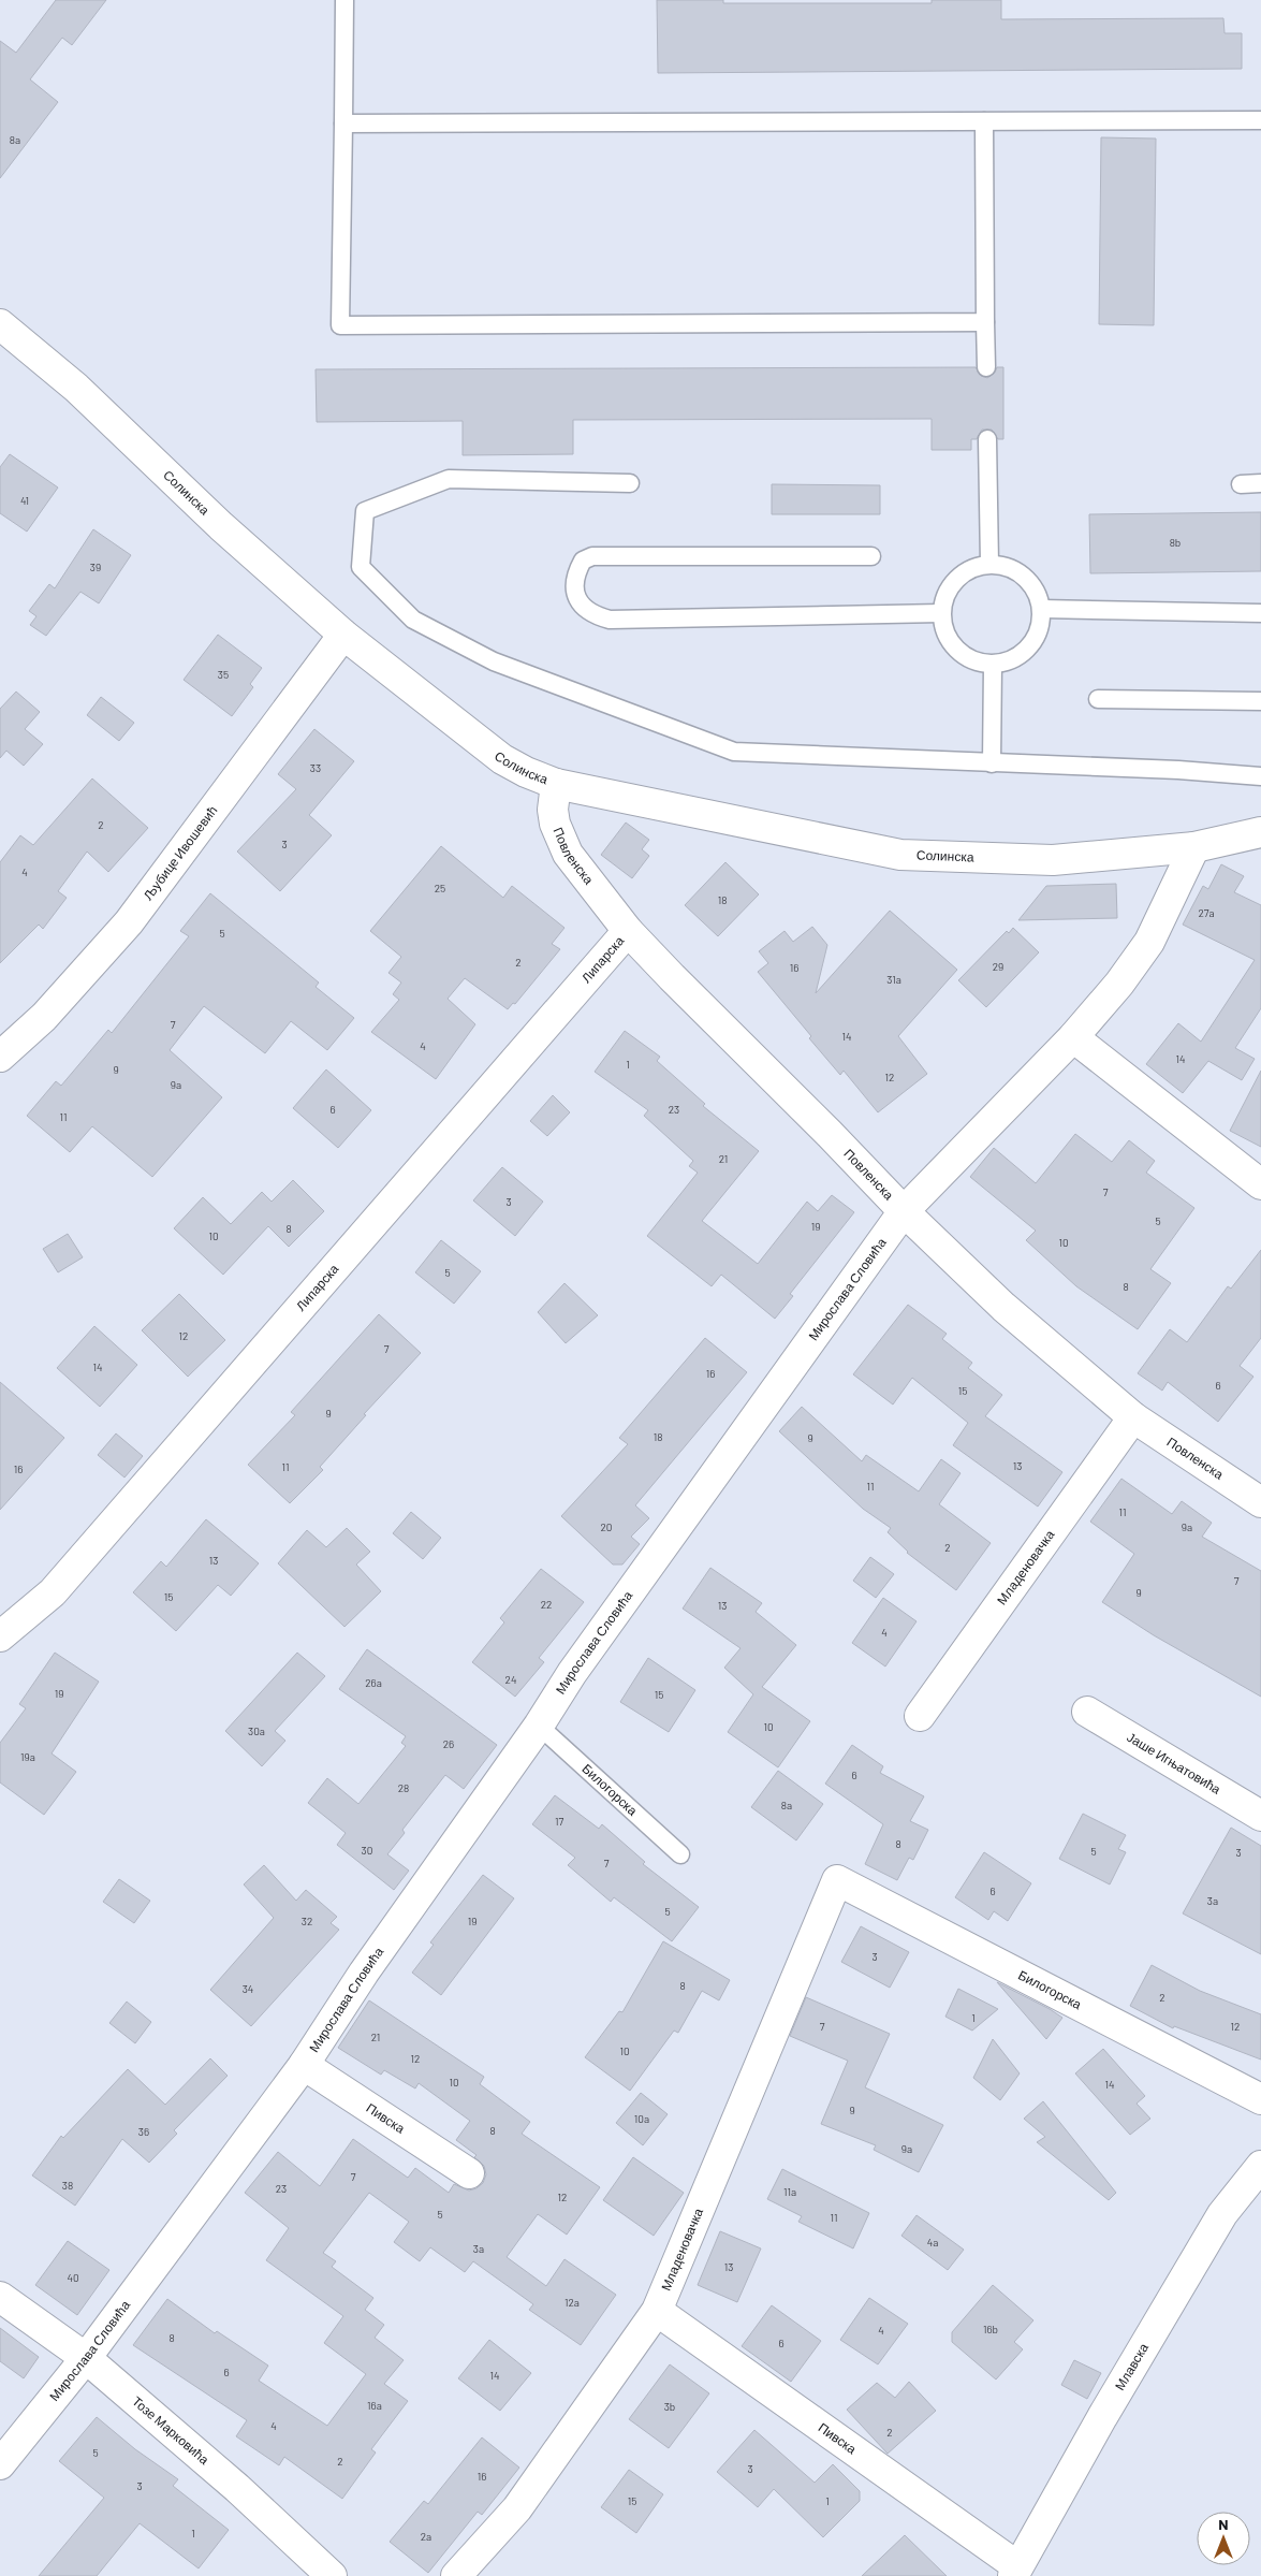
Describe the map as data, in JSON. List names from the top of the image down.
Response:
{
  "streets": {
    "street": [
      "Солинска",
      "Љубице Ивошевић",
      "Повленска",
      "Липарска",
      "Мирослава Словића",
      "Младеновачка",
      "Јаше Игњатовића",
      "Билогорска",
      "Пивска",
      "Млавска",
      "Тозе Марковића"
    ]
  },
  "crossings": [
    ["Солинска", "Љубице Ивошевић"],
    ["Солинска", "Повленска"],
    ["Повленска", "Липарска"],
    ["Повленска", "Мирослава Словића"],
    ["Повленска", "Младеновачка"],
    ["Мирослава Словића", "Билогорска"],
    ["Мирослава Словића", "Пивска"],
    ["Мирослава Словића", "Тозе Марковића"],
    ["Младеновачка", "Билогорска"],
    ["Младеновачка", "Пивска"],
    ["Пивска", "Млавска"]
  ],
  "house_numbers": [
    "8a",
    "41",
    "8b",
    "39",
    "35",
    "33",
    "2",
    "3",
    "4",
    "25",
    "18",
    "27a",
    "5",
    "2",
    "29",
    "16",
    "31a",
    "7",
    "14",
    "4",
    "14",
    "1",
    "9",
    "12",
    "9a",
    "6",
    "23",
    "11",
    "21",
    "7",
    "3",
    "5",
    "19",
    "8",
    "10",
    "10",
    "5",
    "8",
    "12",
    "7",
    "14",
    "16",
    "6",
    "15",
    "9",
    "18",
    "9",
    "13",
    "11",
    "16",
    "11",
    "11",
    "20",
    "9a",
    "2",
    "13",
    "7",
    "9",
    "15",
    "22",
    "13",
    "4",
    "24",
    "26a",
    "19",
    "15",
    "10",
    "30a",
    "26",
    "19a",
    "6",
    "28",
    "8a",
    "17",
    "8",
    "30",
    "5",
    "3",
    "7",
    "6",
    "3a",
    "5",
    "32",
    "19",
    "3",
    "8",
    "34",
    "2",
    "1",
    "7",
    "12",
    "21",
    "10",
    "12",
    "10",
    "14",
    "9",
    "10a",
    "8",
    "36",
    "9a",
    "7",
    "38",
    "23",
    "11a",
    "12",
    "5",
    "11",
    "4a",
    "3a",
    "13",
    "40",
    "12a",
    "16b",
    "4",
    "8",
    "6",
    "6",
    "14",
    "16a",
    "3b",
    "4",
    "2",
    "5",
    "2",
    "3",
    "16",
    "3",
    "15",
    "1",
    "1",
    "2a"
  ],
  "north": "top"
}
